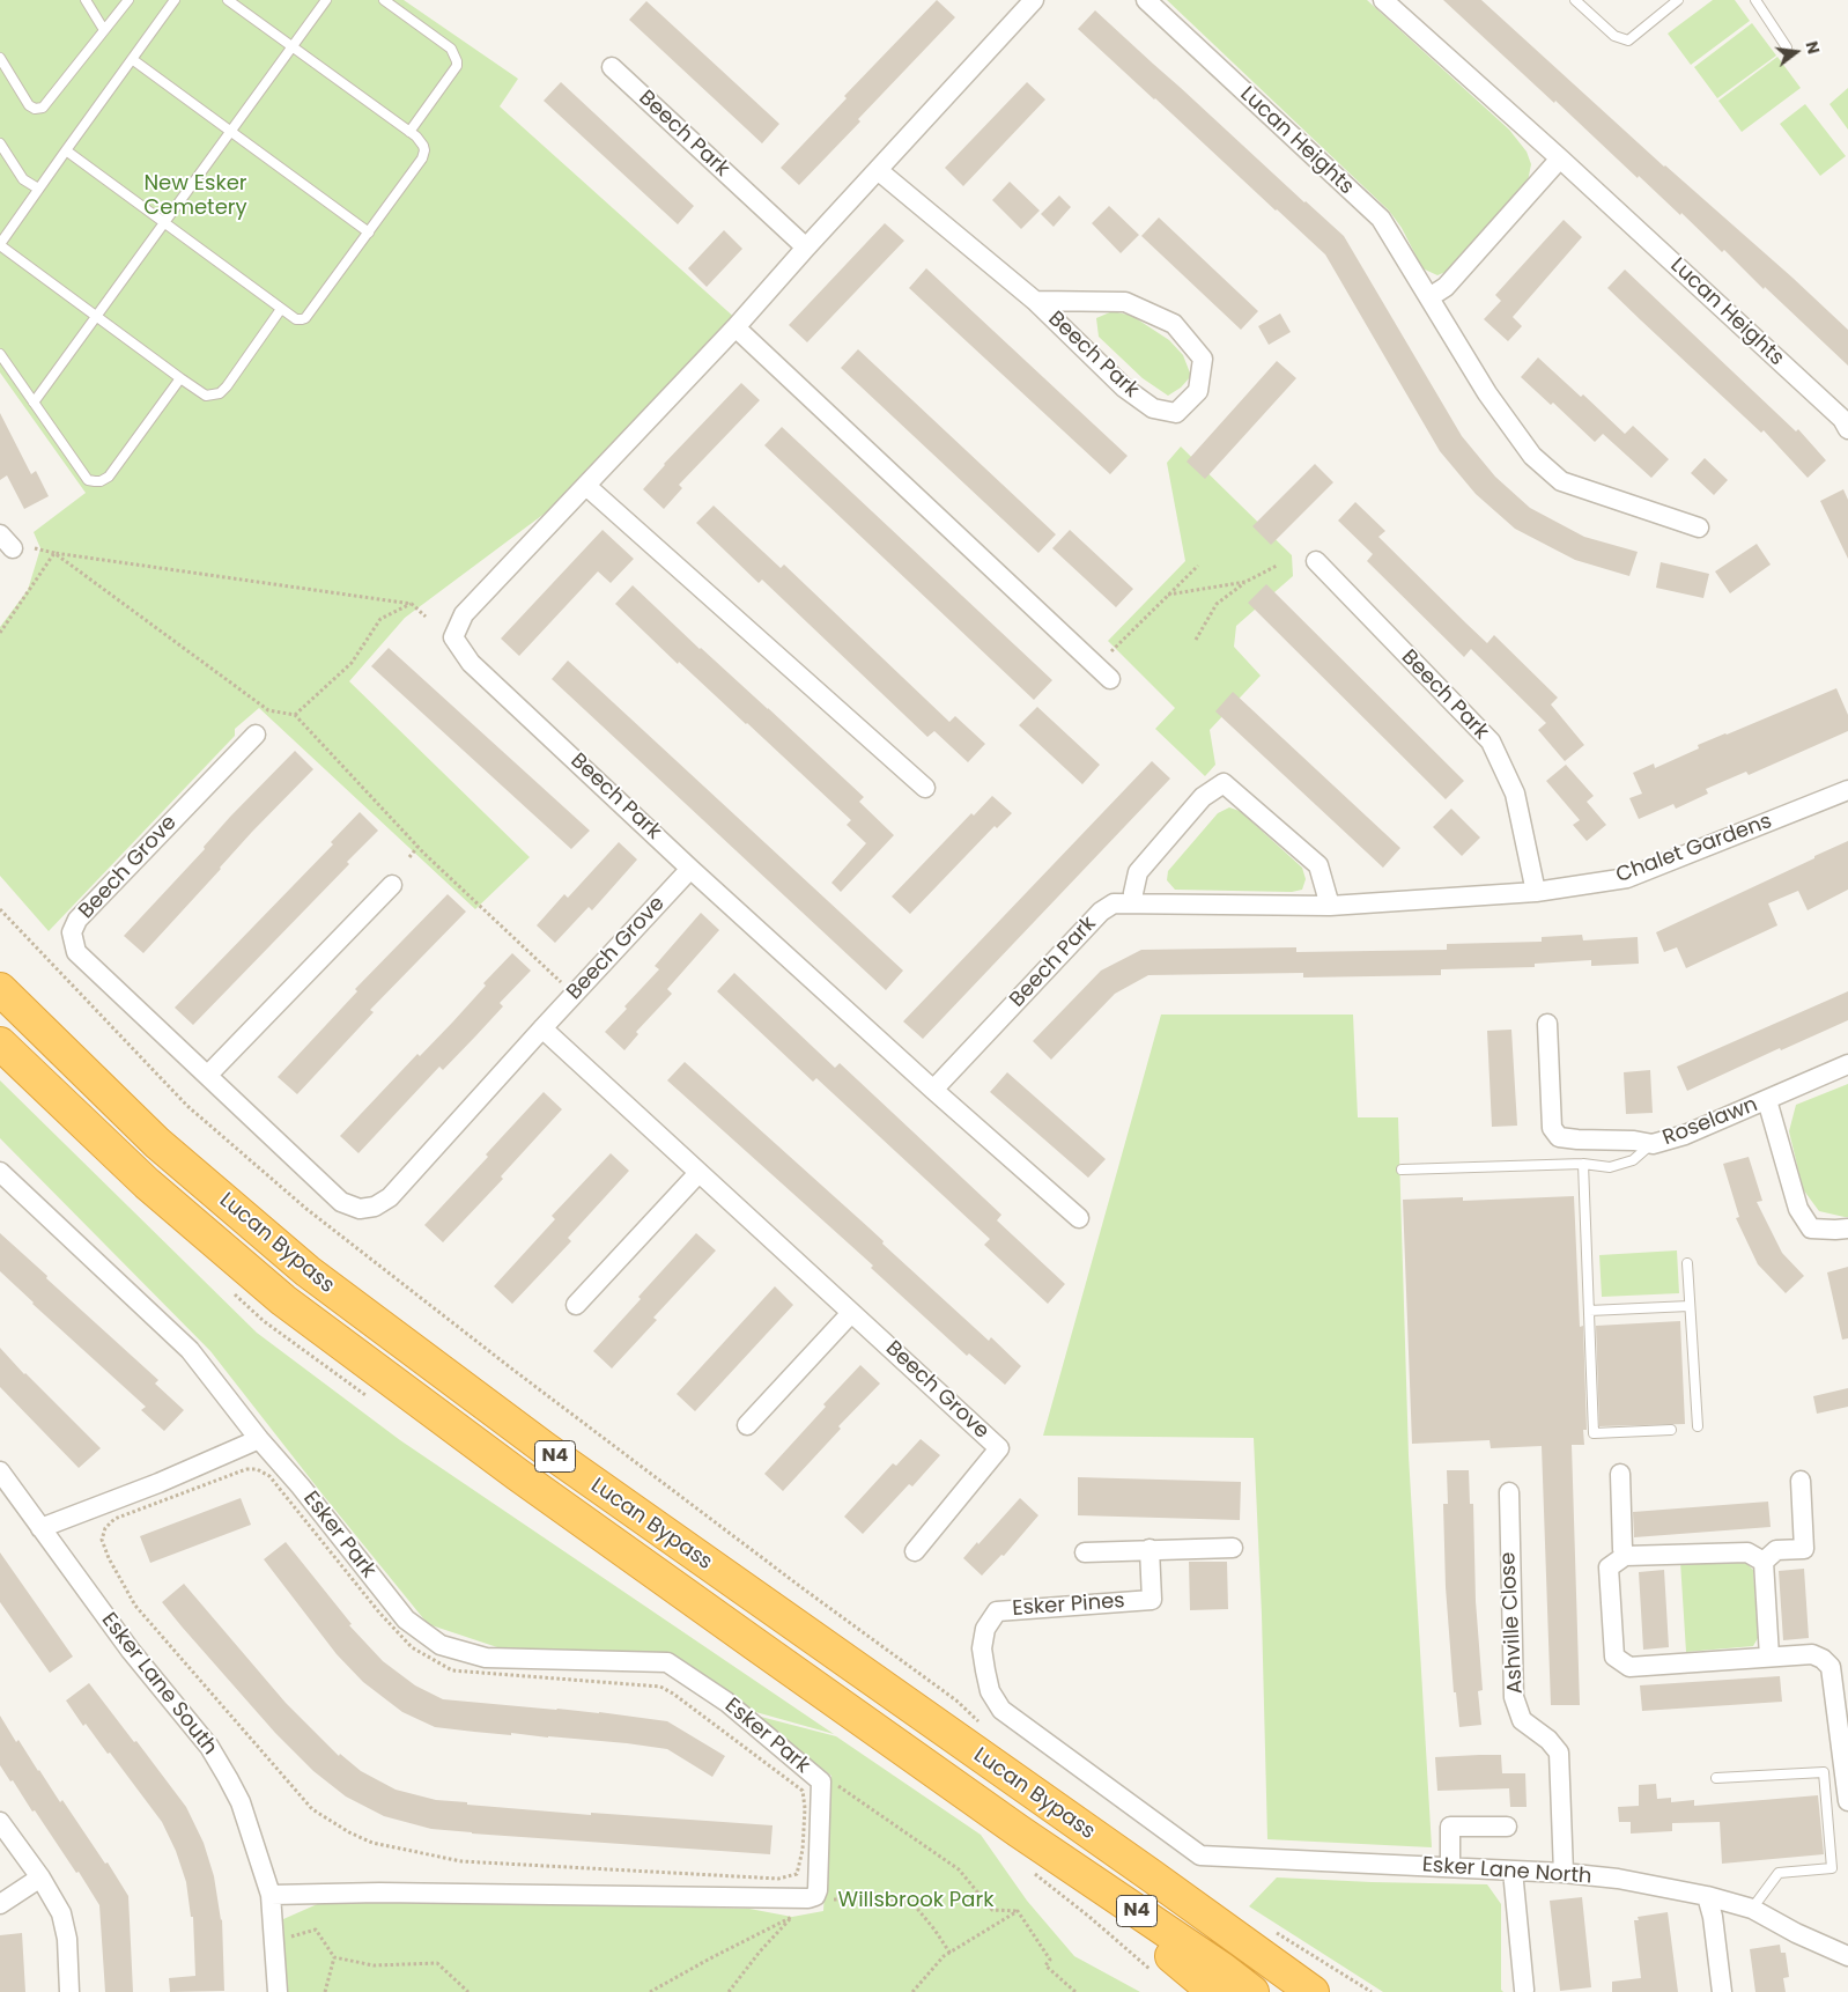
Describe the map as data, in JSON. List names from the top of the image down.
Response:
{
  "streets": {
    "highway": ["Lucan Bypass", "N4"],
    "street": [
      "Beech Park",
      "Lucan Heights",
      "Chalet Gardens",
      "Beech Grove",
      "Roselawn",
      "Esker Park",
      "Esker Pines",
      "Ashville Close",
      "Esker Lane South",
      "Esker Lane North"
    ]
  },
  "crossings": [
    ["Beech Park", "Chalet Gardens"],
    ["Beech Park", "Beech Grove"],
    ["Esker Park", "Esker Lane South"],
    ["Esker Pines", "Esker Lane North"],
    ["Ashville Close", "Esker Lane North"]
  ],
  "parks": ["New Esker Cemetery", "Willsbrook Park"],
  "north": "right"
}
